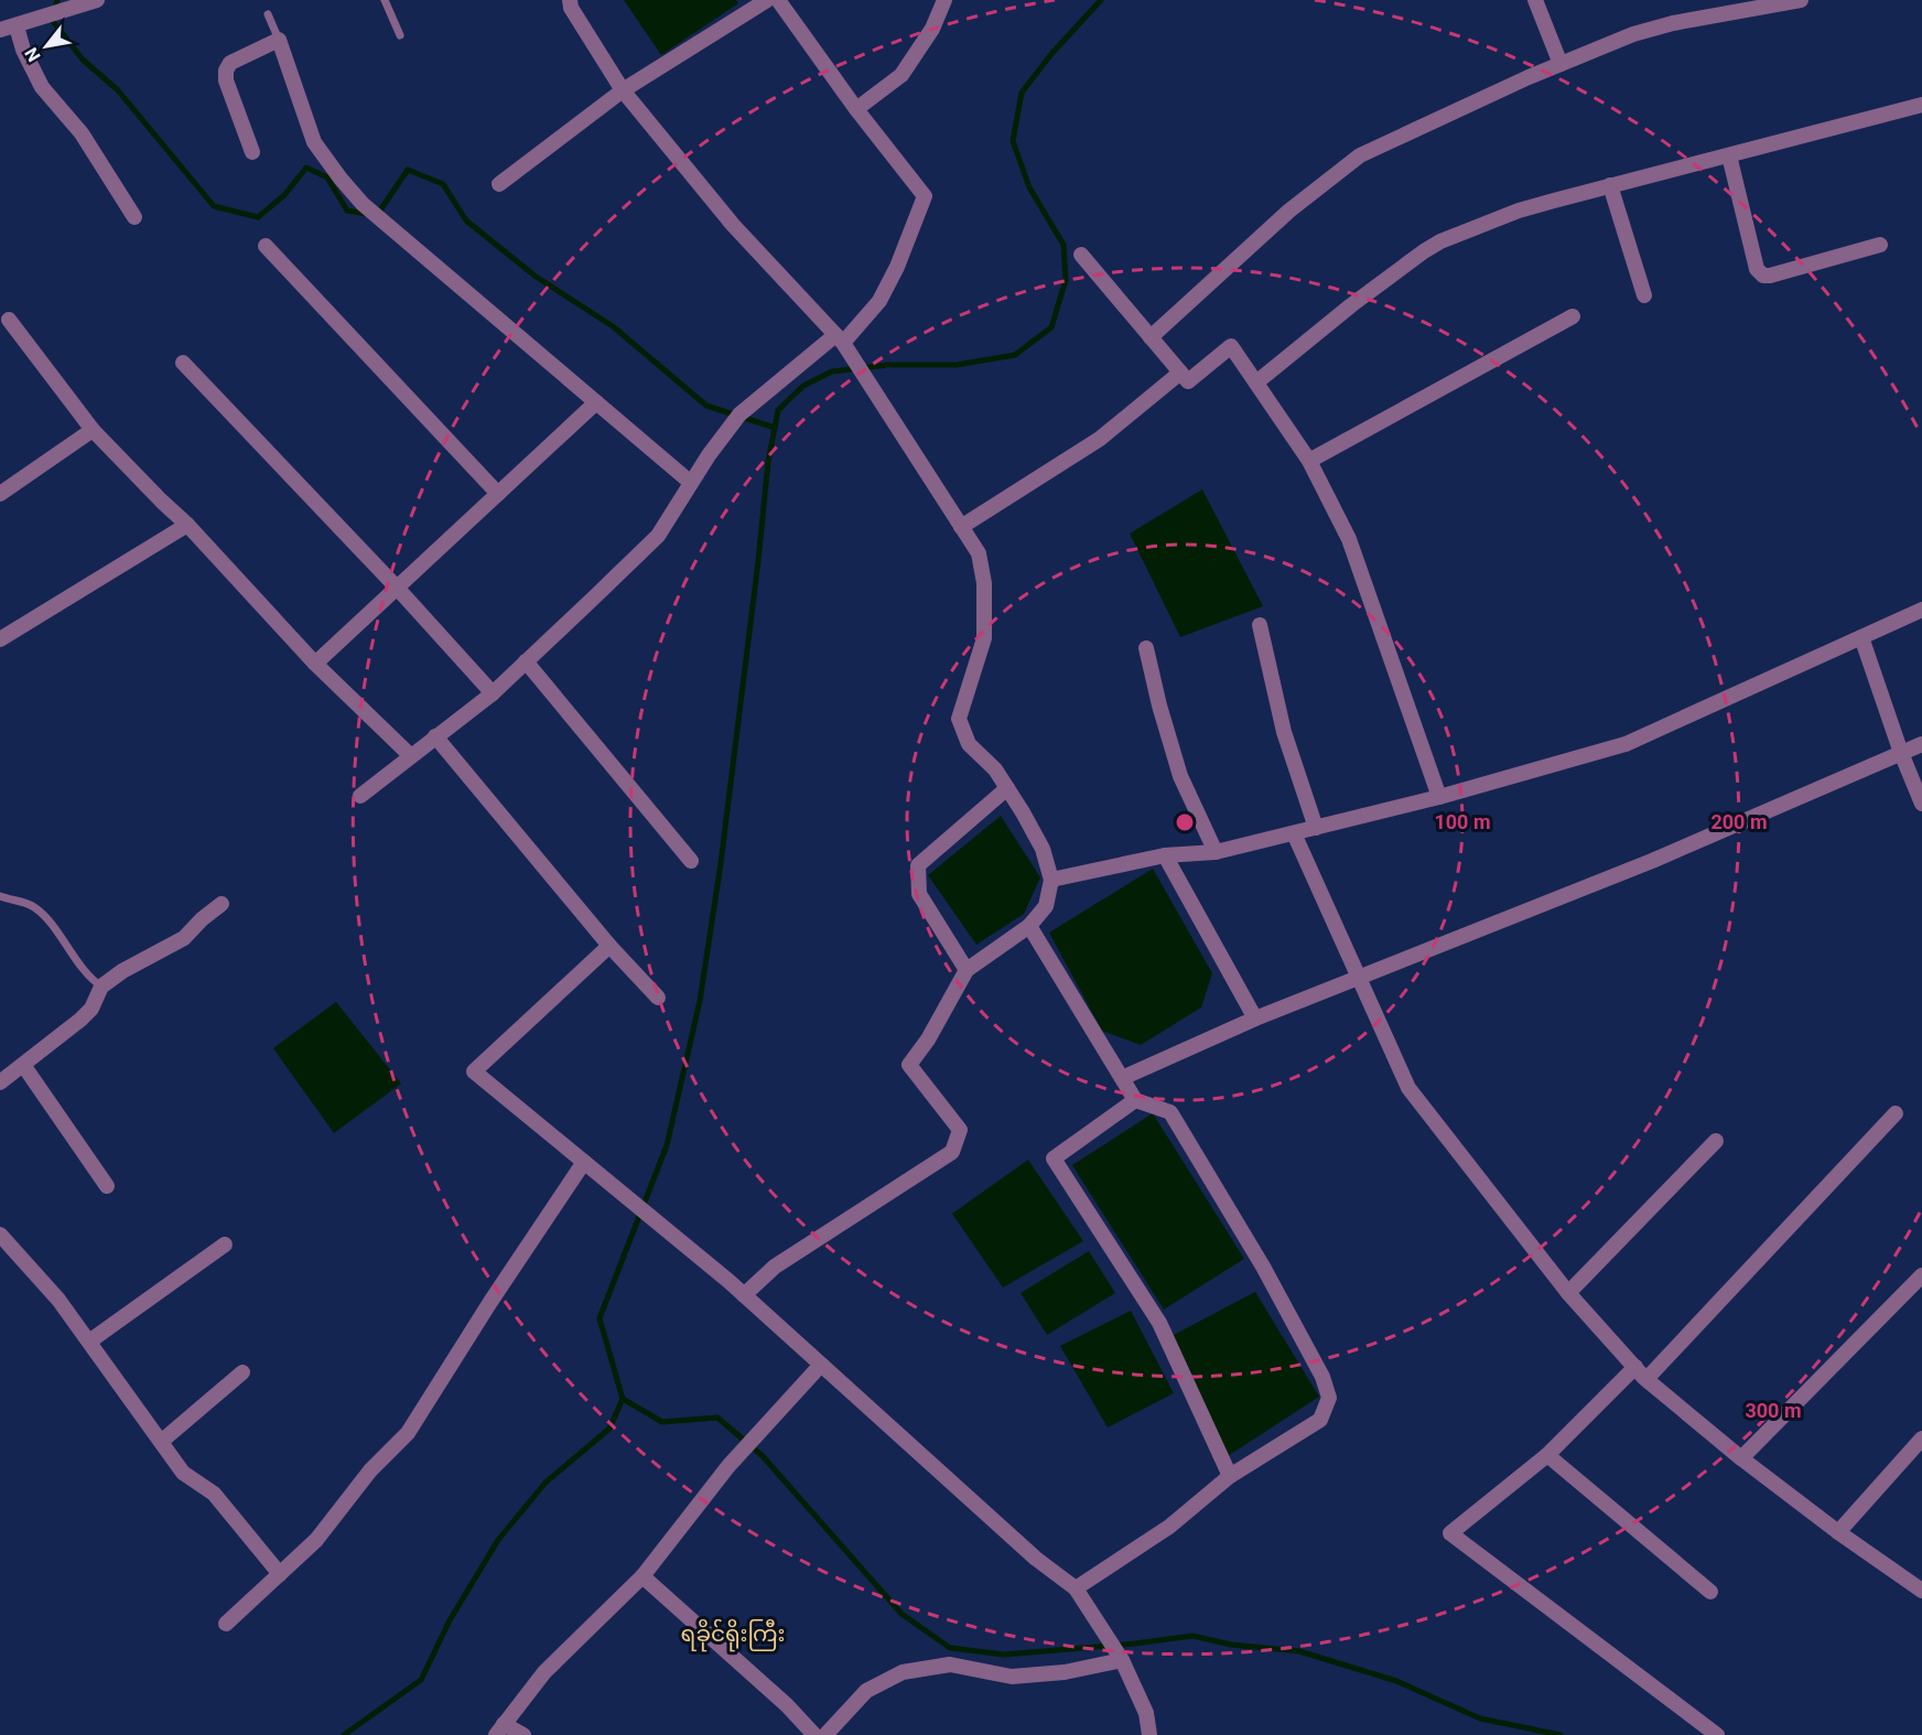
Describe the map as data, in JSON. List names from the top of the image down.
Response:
{
  "districts": ["ရခိုင်ရိုးကြီး"],
  "north": "bottom left",
  "rings": ["100 m", "200 m", "300 m"]
}
